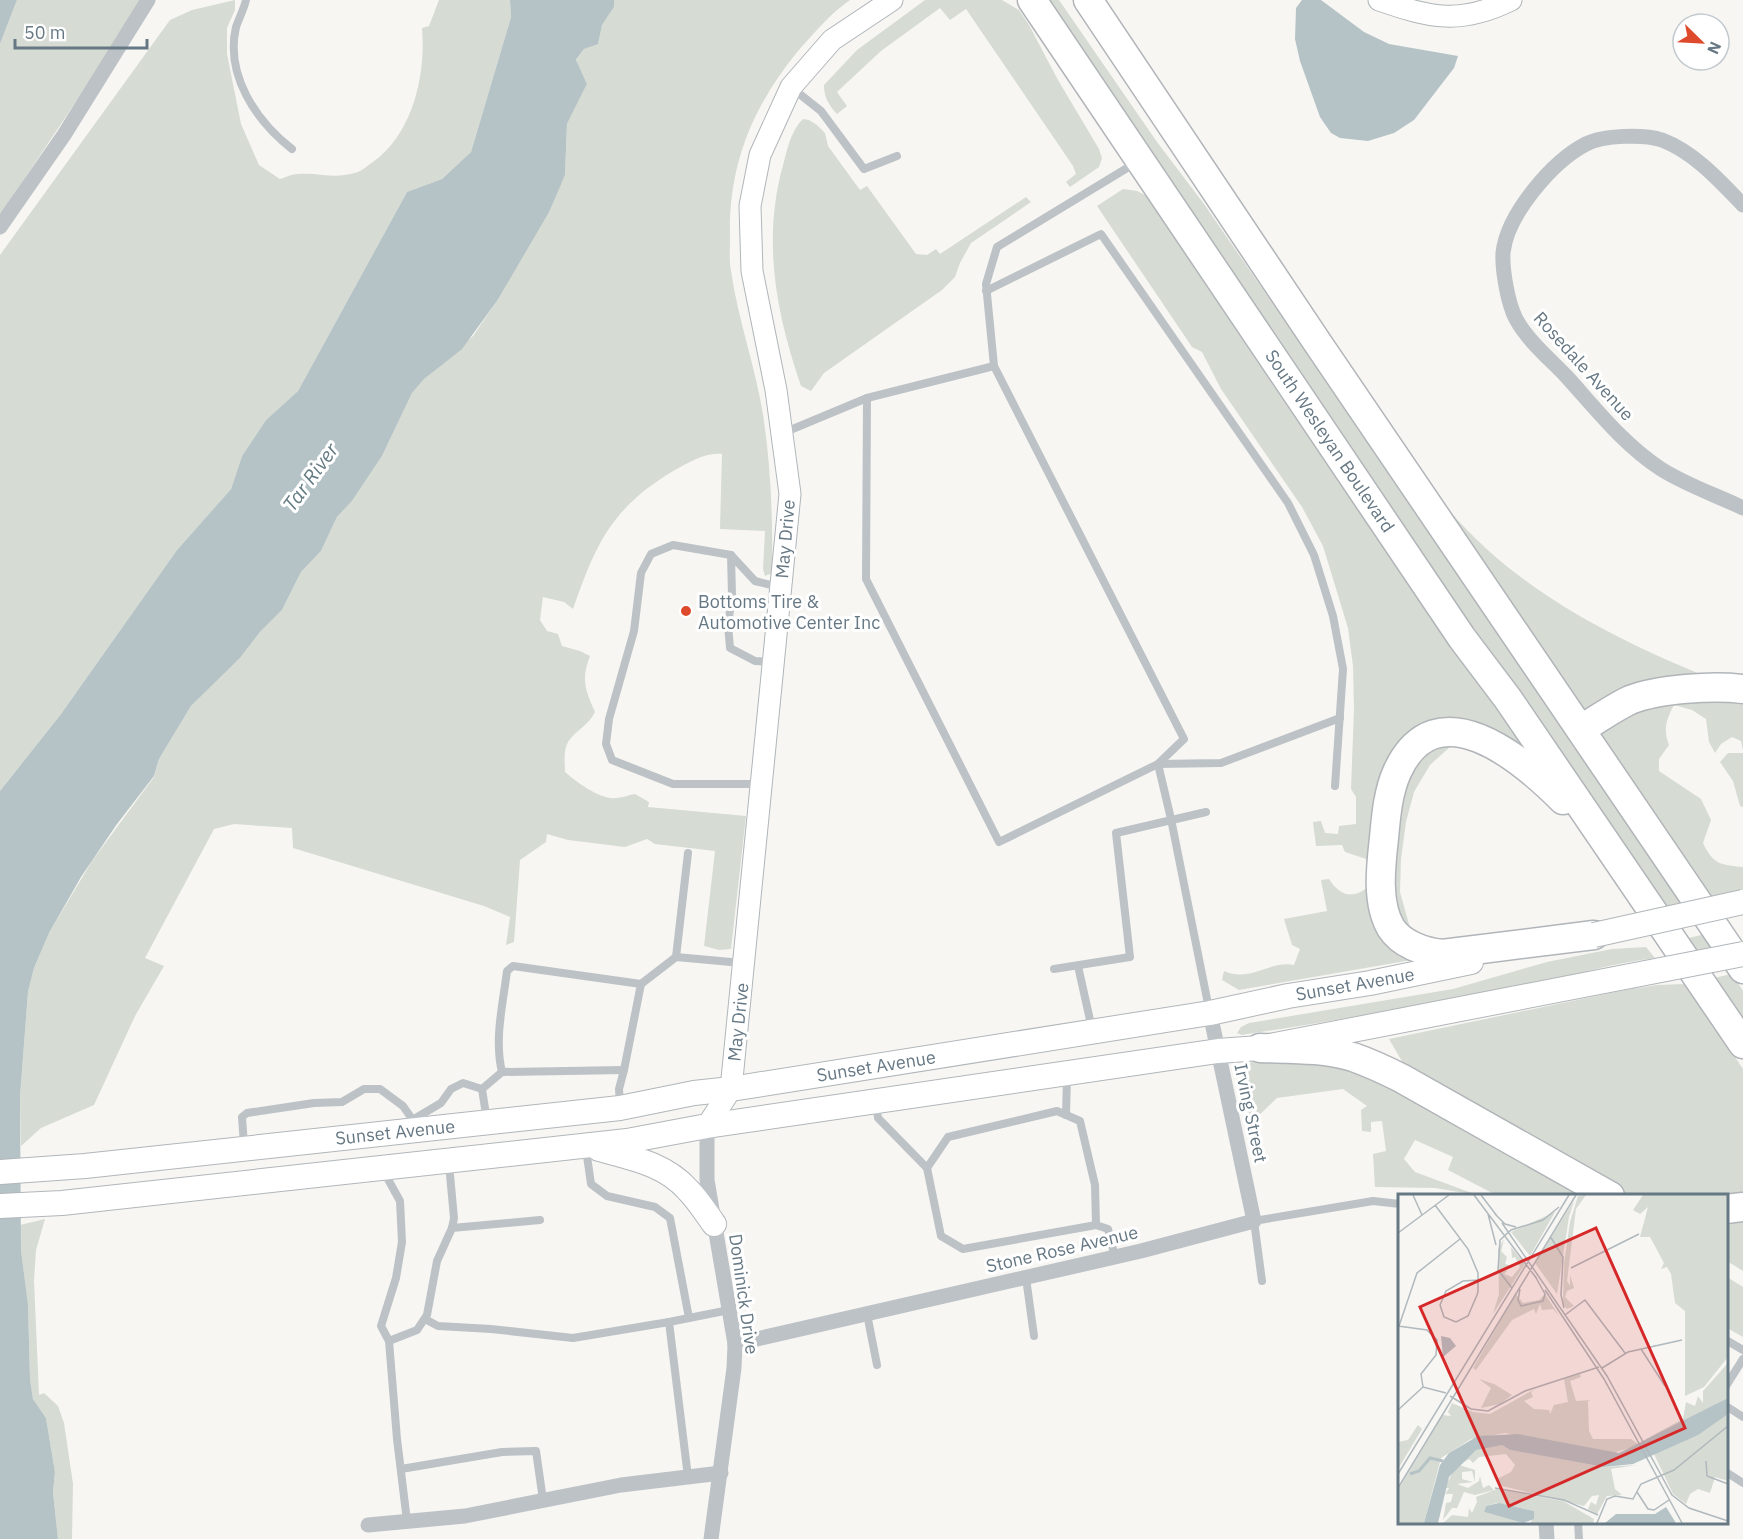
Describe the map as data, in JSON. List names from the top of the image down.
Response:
{
  "streets": {
    "highway": ["South Wesleyan Boulevard"],
    "main road": ["May Drive", "Sunset Avenue"],
    "street": [
      "Rosedale Avenue",
      "Irving Street",
      "Stone Rose Avenue",
      "Dominick Drive"
    ]
  },
  "crossings": [
    ["May Drive", "Sunset Avenue"],
    ["May Drive", "Dominick Drive"],
    ["Sunset Avenue", "Irving Street"],
    ["Sunset Avenue", "Dominick Drive"],
    ["Irving Street", "Stone Rose Avenue"],
    ["Stone Rose Avenue", "Dominick Drive"]
  ],
  "water": ["Tar River"],
  "places": ["Bottoms Tire & Automotive Center Inc"],
  "scale_bar": "50 m",
  "north": "bottom right"
}
